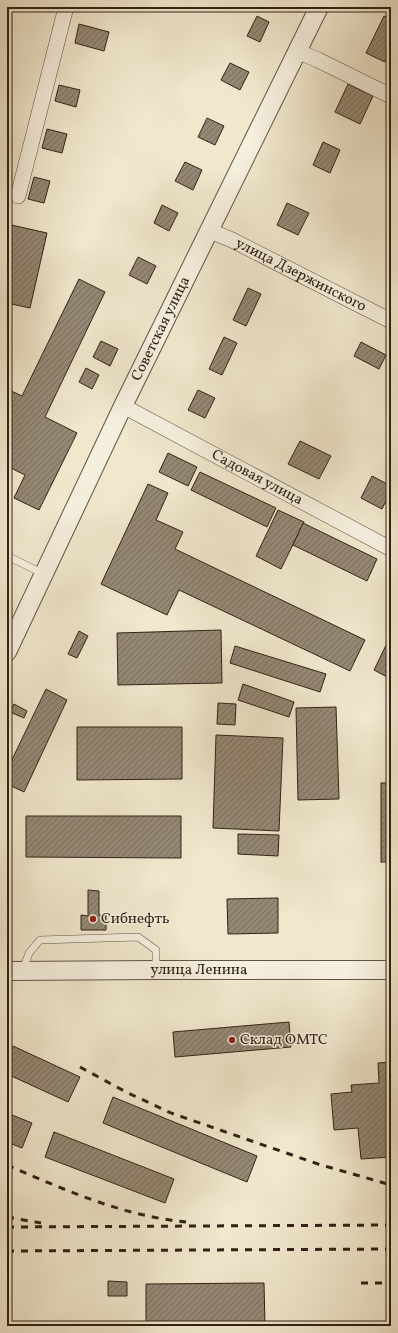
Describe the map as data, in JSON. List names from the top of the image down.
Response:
{
  "streets": {
    "street": [
      "улица Дзержинского",
      "Советская улица",
      "Садовая улица",
      "улица Ленина"
    ]
  },
  "crossings": [
    ["улица Дзержинского", "Советская улица"],
    ["Советская улица", "Садовая улица"]
  ],
  "places": ["Сибнефть", "Склад ОМТС"]
}
